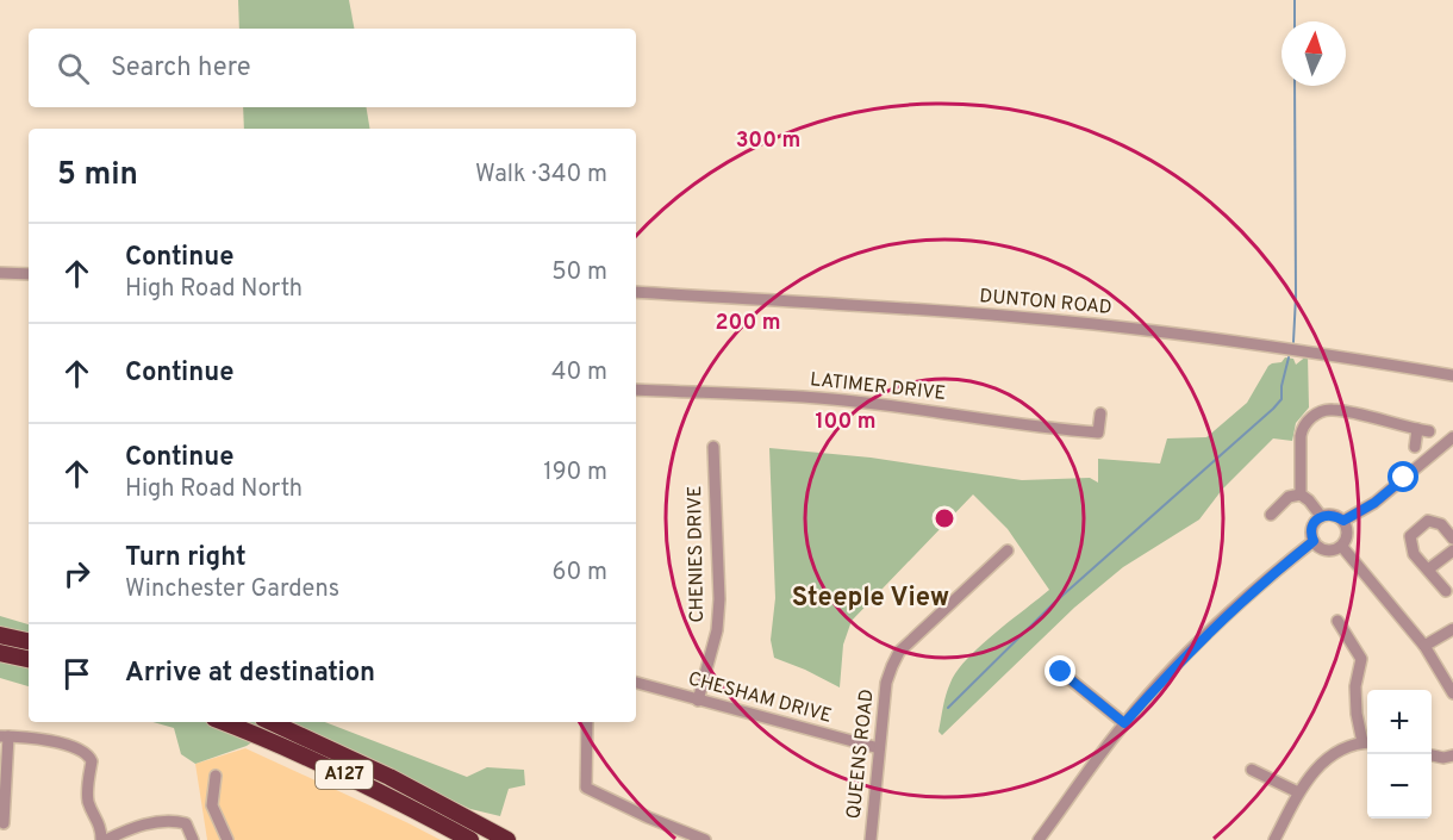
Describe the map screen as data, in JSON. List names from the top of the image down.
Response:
{
  "streets": {
    "highway": ["A127"],
    "street": [
      "DUNTON ROAD",
      "LATIMER DRIVE",
      "CHENIES DRIVE",
      "CHESHAM DRIVE",
      "QUEENS ROAD"
    ]
  },
  "crossings": [
    ["CHENIES DRIVE", "CHESHAM DRIVE"],
    ["CHESHAM DRIVE", "QUEENS ROAD"]
  ],
  "districts": ["Steeple View"],
  "north": "top",
  "page": {
    "search": "Search here",
    "heading": ["5 min", "Walk · 340 m"],
    "list": [
      ["Continue", "High Road North", "50 m"],
      ["Continue", "40 m"],
      ["Continue", "High Road North", "190 m"],
      ["Turn right", "Winchester Gardens", "60 m"],
      "Arrive at destination"
    ],
    "map_buttons": ["+", "−"]
  },
  "rings": ["300 m", "200 m", "100 m"]
}
